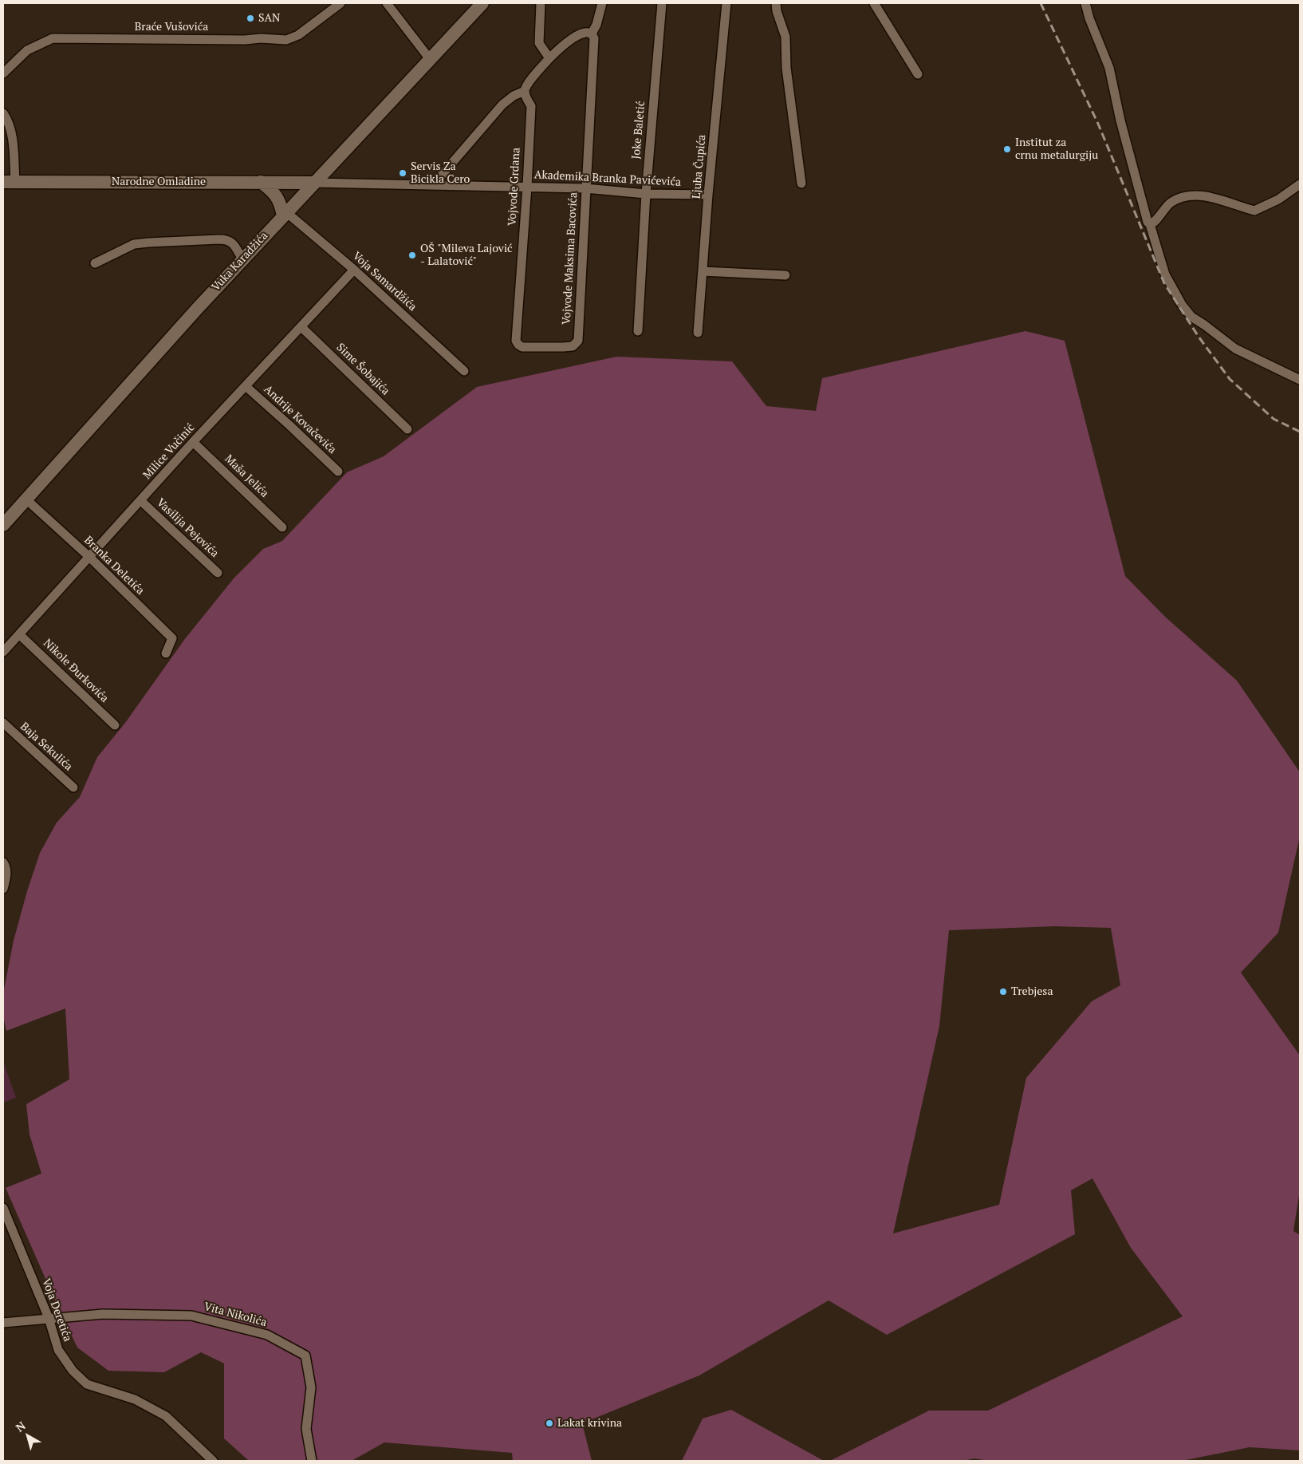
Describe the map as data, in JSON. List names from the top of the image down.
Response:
{
  "streets": {
    "street": [
      "Braće Vušovića",
      "Joke Baletić",
      "Ljuba Čupića",
      "Akademika Branka Pavićevića",
      "Narodne Omladine",
      "Vojvode Grdana",
      "Vojvode Maksima Bacovića",
      "Vuka Karadžića",
      "Voja Samardžića",
      "Sime Šobajića",
      "Andrije Kovačevića",
      "Milice Vučinić",
      "Maša Jelića",
      "Vasilija Pejovića",
      "Branka Deletića",
      "Nikole Đurkovića",
      "Baja Sekulića",
      "Voja Deretića",
      "Vita Nikolića"
    ]
  },
  "crossings": [
    ["Joke Baletić", "Akademika Branka Pavićevića"],
    ["Ljuba Čupića", "Akademika Branka Pavićevića"],
    ["Akademika Branka Pavićevića", "Narodne Omladine"],
    ["Akademika Branka Pavićevića", "Vojvode Grdana"],
    ["Akademika Branka Pavićevića", "Vojvode Maksima Bacovića"],
    ["Akademika Branka Pavićevića", "Vuka Karadžića"],
    ["Narodne Omladine", "Vuka Karadžića"],
    ["Vojvode Grdana", "Vojvode Maksima Bacovića"],
    ["Vuka Karadžića", "Voja Samardžića"],
    ["Vuka Karadžića", "Branka Deletića"],
    ["Voja Samardžića", "Milice Vučinić"],
    ["Sime Šobajića", "Milice Vučinić"],
    ["Andrije Kovačevića", "Milice Vučinić"],
    ["Milice Vučinić", "Maša Jelića"],
    ["Milice Vučinić", "Vasilija Pejovića"],
    ["Milice Vučinić", "Branka Deletića"],
    ["Milice Vučinić", "Nikole Đurkovića"],
    ["Voja Deretića", "Vita Nikolića"]
  ],
  "places": [
    "SAN",
    "Institut za crnu metalurgiju",
    "Servis Za Bicikla Cero",
    "OŠ \"Mileva Lajović - Lalatović\"",
    "Trebjesa",
    "Lakat krivina"
  ],
  "north": "top left"
}
